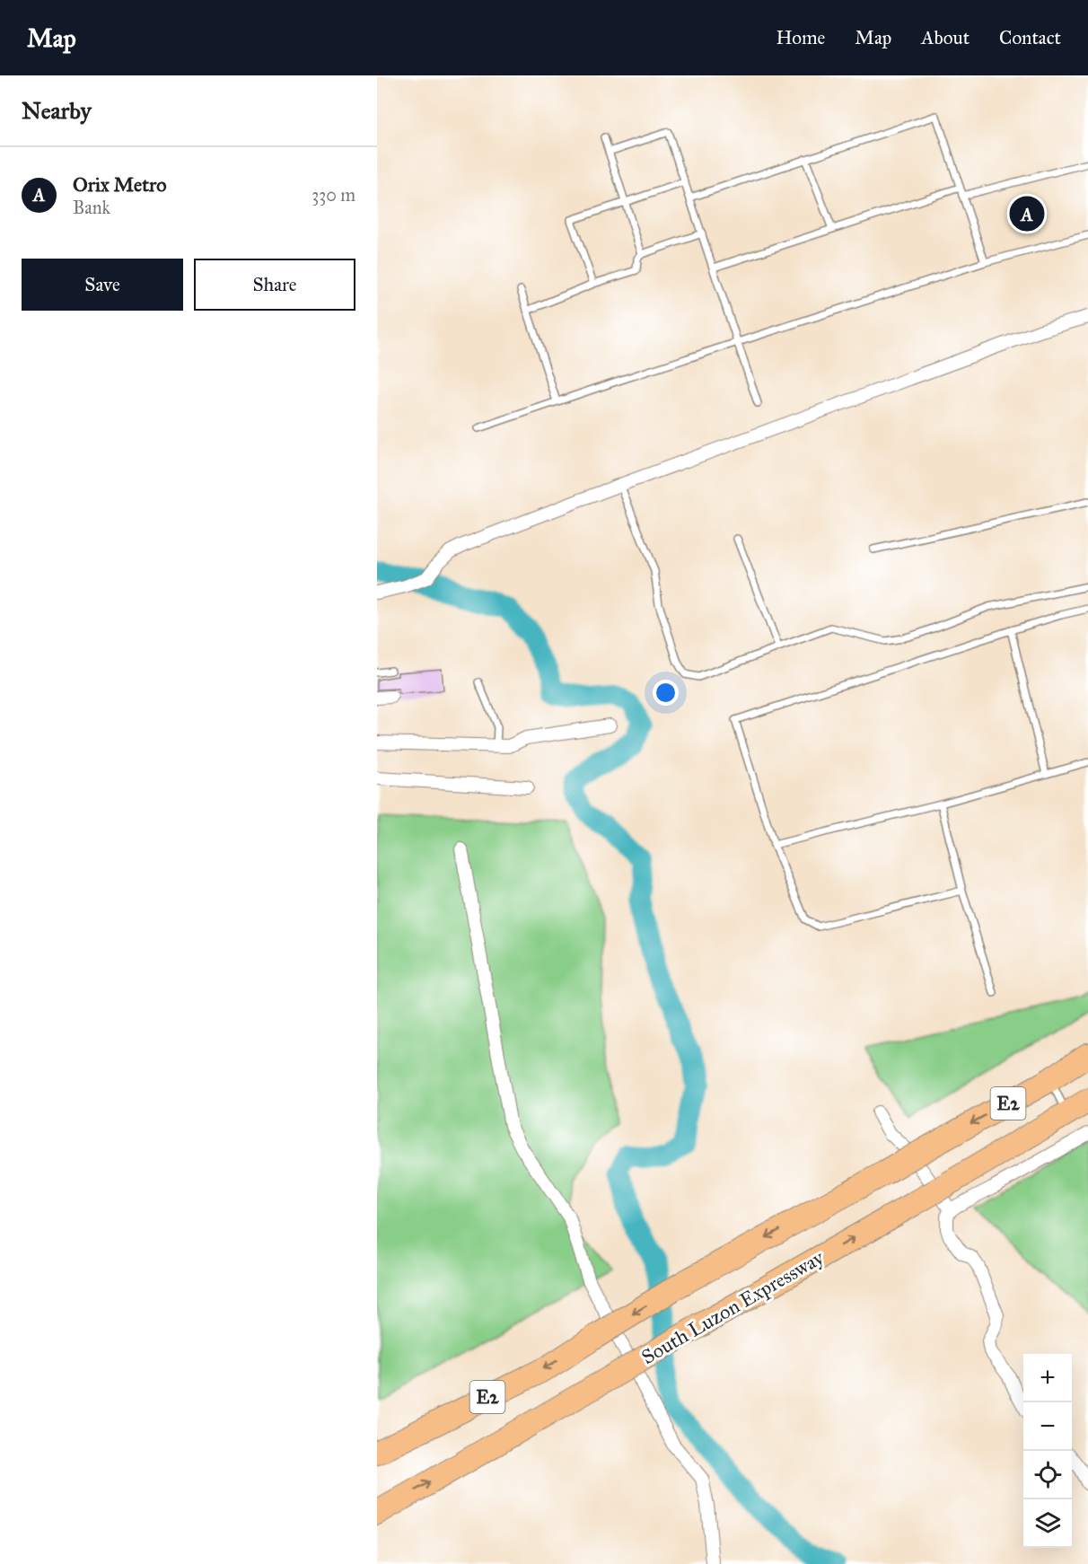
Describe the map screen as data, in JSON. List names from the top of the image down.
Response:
{
  "streets": {
    "highway": ["E2", "South Luzon Expressway"]
  },
  "page": {
    "header": "Map",
    "nav": [
      "Home",
      "Map",
      "About",
      "Contact"
    ],
    "heading": "Nearby",
    "list": [
      {
        "mark": "A",
        "name": "Orix Metro",
        "note": "Bank",
        "value": "330 m"
      }
    ],
    "pins": "A",
    "buttons": ["Save", "Share"],
    "map_buttons": ["+", "−"]
  }
}
